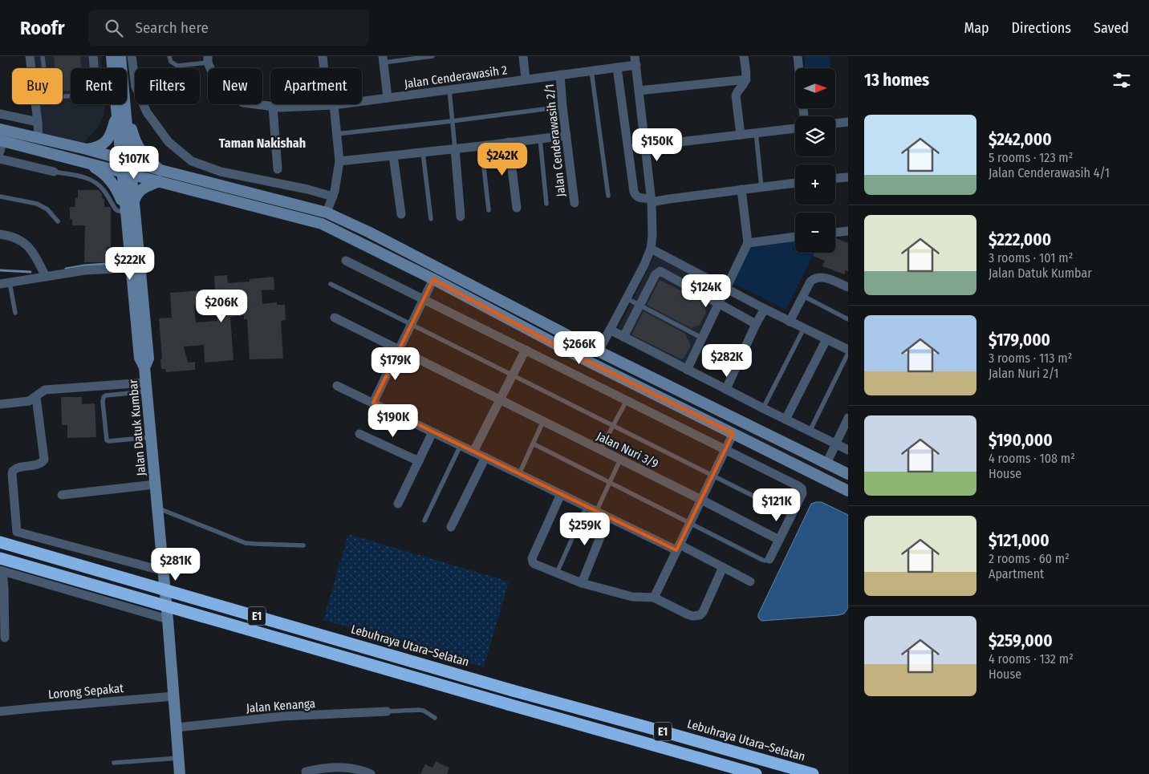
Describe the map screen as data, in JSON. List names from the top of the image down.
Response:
{
  "streets": {
    "highway": ["E1", "Lebuhraya Utara–Selatan"],
    "main road": ["Jalan Datuk Kumbar"],
    "street": [
      "Jalan Cenderawasih 2",
      "Jalan Cenderawasih 2/1",
      "Jalan Nuri 3/9",
      "Lorong Sepakat",
      "Jalan Kenanga"
    ]
  },
  "crossings": [
    ["Jalan Cenderawasih 2", "Jalan Cenderawasih 2/1"],
    ["Jalan Datuk Kumbar", "Lorong Sepakat"],
    ["Jalan Datuk Kumbar", "Jalan Kenanga"]
  ],
  "districts": ["Taman Nakishah"],
  "north": "right",
  "page": {
    "header": "Roofr",
    "search": "Search here",
    "nav": ["Map", "Directions", "Saved"],
    "heading": "13 homes",
    "map_buttons": ["+", "−"],
    "chip": [
      "Buy",
      "Rent",
      "Filters",
      "New",
      "Apartment"
    ],
    "list": [
      {
        "name": "$242,000",
        "note": "5 rooms · 123 m² · Jalan Cenderawasih 4/1"
      },
      {
        "name": "$222,000",
        "note": "3 rooms · 101 m² · Jalan Datuk Kumbar"
      },
      {
        "name": "$179,000",
        "note": "3 rooms · 113 m² · Jalan Nuri 2/1"
      },
      {
        "name": "$190,000",
        "note": "4 rooms · 108 m² · House"
      },
      {
        "name": "$121,000",
        "note": "2 rooms · 60 m² · Apartment"
      },
      {
        "name": "$259,000",
        "note": "4 rooms · 132 m² · House"
      }
    ],
    "price": [
      "$150K",
      "$242K",
      "$107K",
      "$222K",
      "$124K",
      "$206K",
      "$266K",
      "$282K",
      "$179K",
      "$190K",
      "$121K",
      "$259K",
      "$281K"
    ]
  }
}
